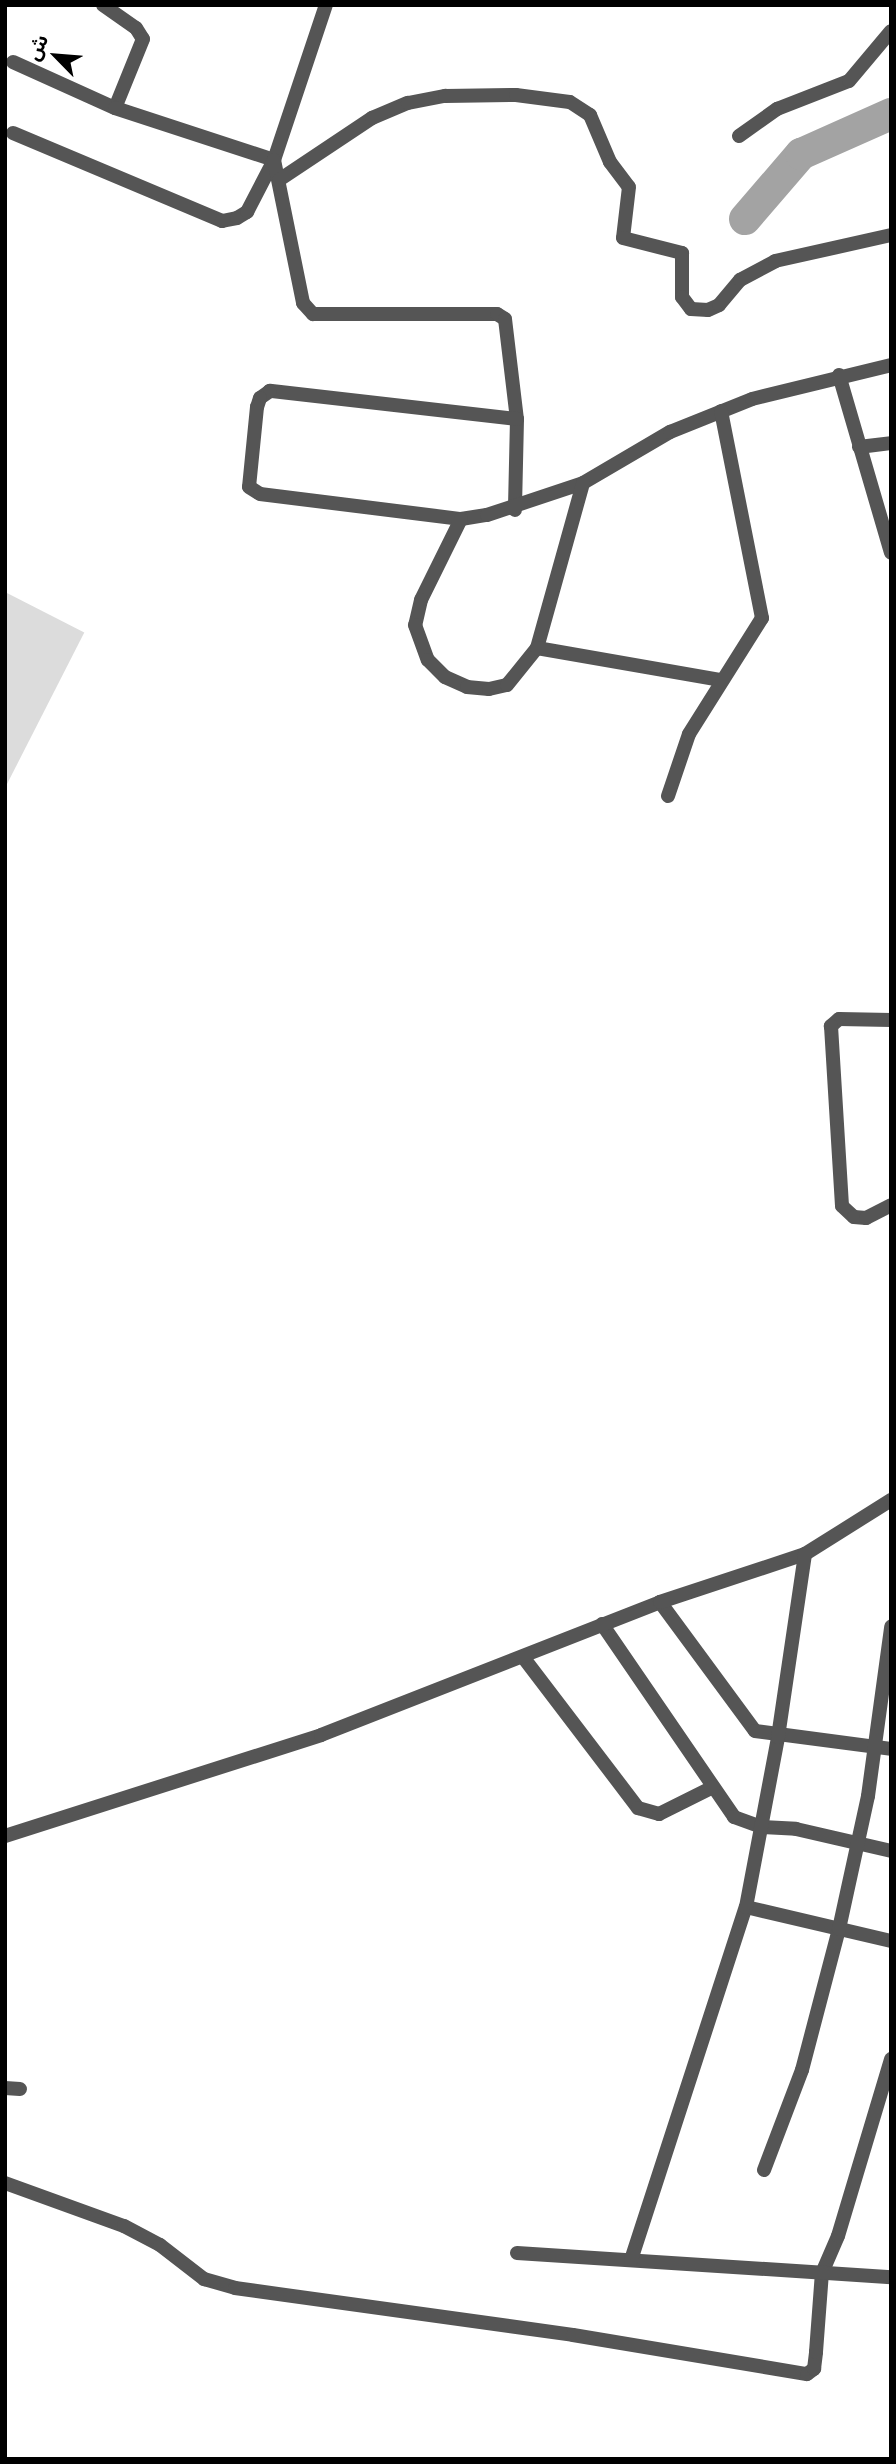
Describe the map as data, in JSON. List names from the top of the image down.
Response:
{
  "north": "top left"
}
